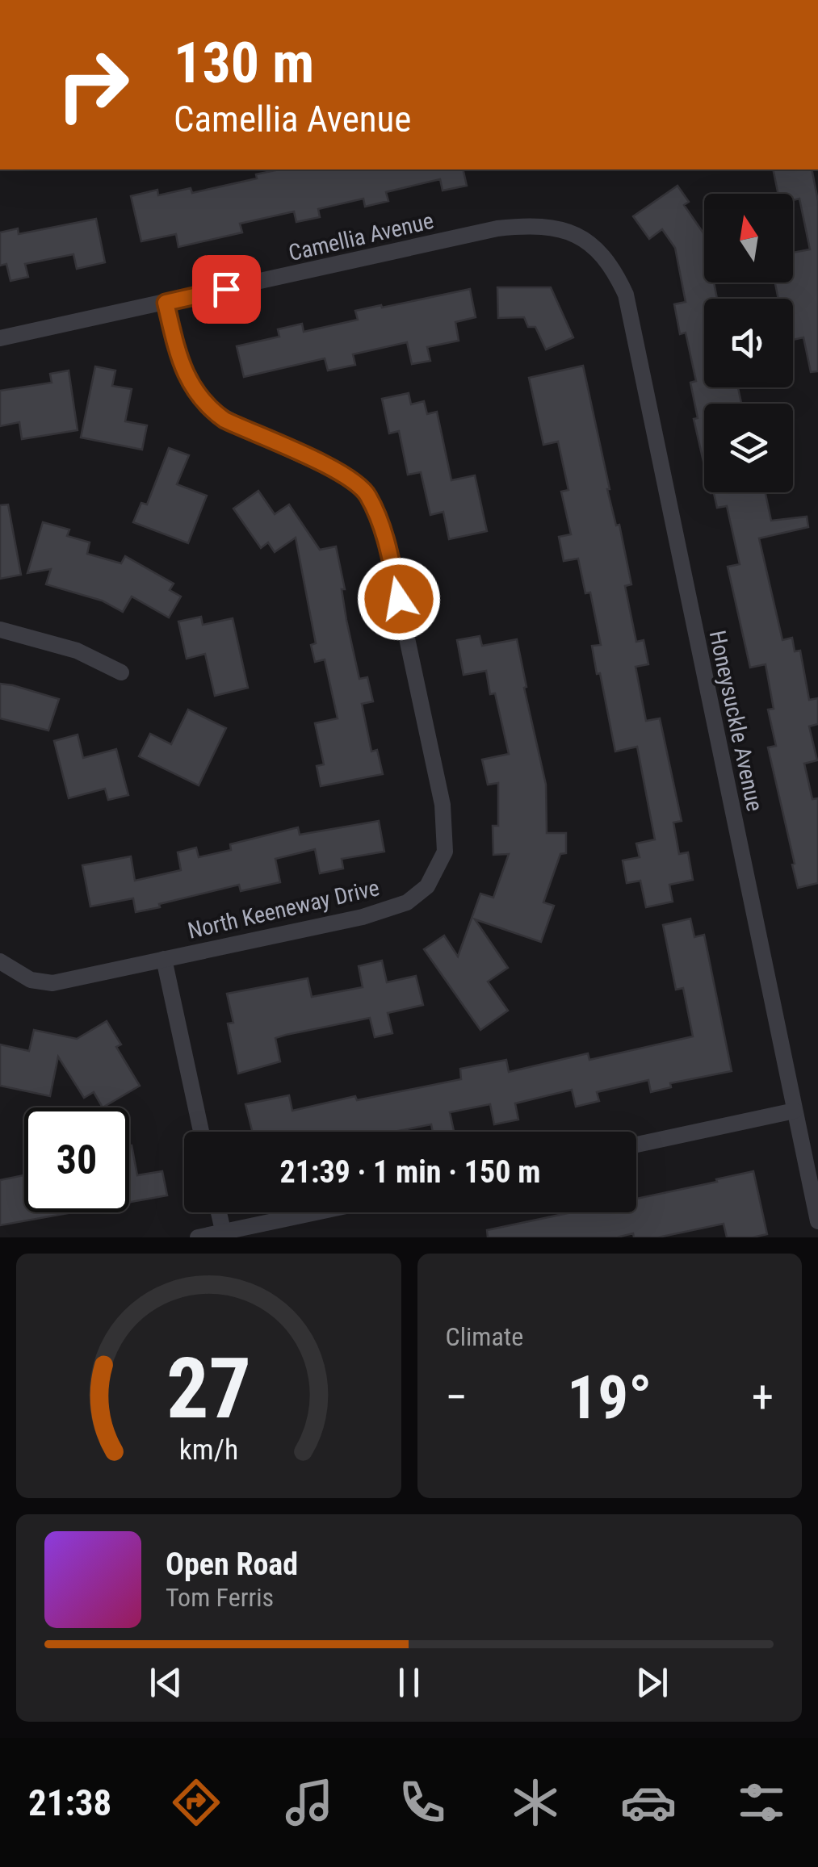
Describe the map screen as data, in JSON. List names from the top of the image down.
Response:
{
  "streets": {
    "street": ["Camellia Avenue", "Honeysuckle Avenue", "North Keeneway Drive"]
  },
  "crossings": [
    ["Camellia Avenue", "Honeysuckle Avenue"],
    ["Camellia Avenue", "North Keeneway Drive"]
  ],
  "north": "top",
  "page": {
    "turn": ["130 m", "Camellia Avenue"],
    "limit": "30",
    "trip": "21:39 · 1 min · 150 m",
    "tile": "Climate",
    "heat": ["−", "19°", "+"],
    "song": ["Open Road", "Tom Ferris"],
    "tabs": "21:38",
    "gauge": ["27", "km/h"]
  }
}
